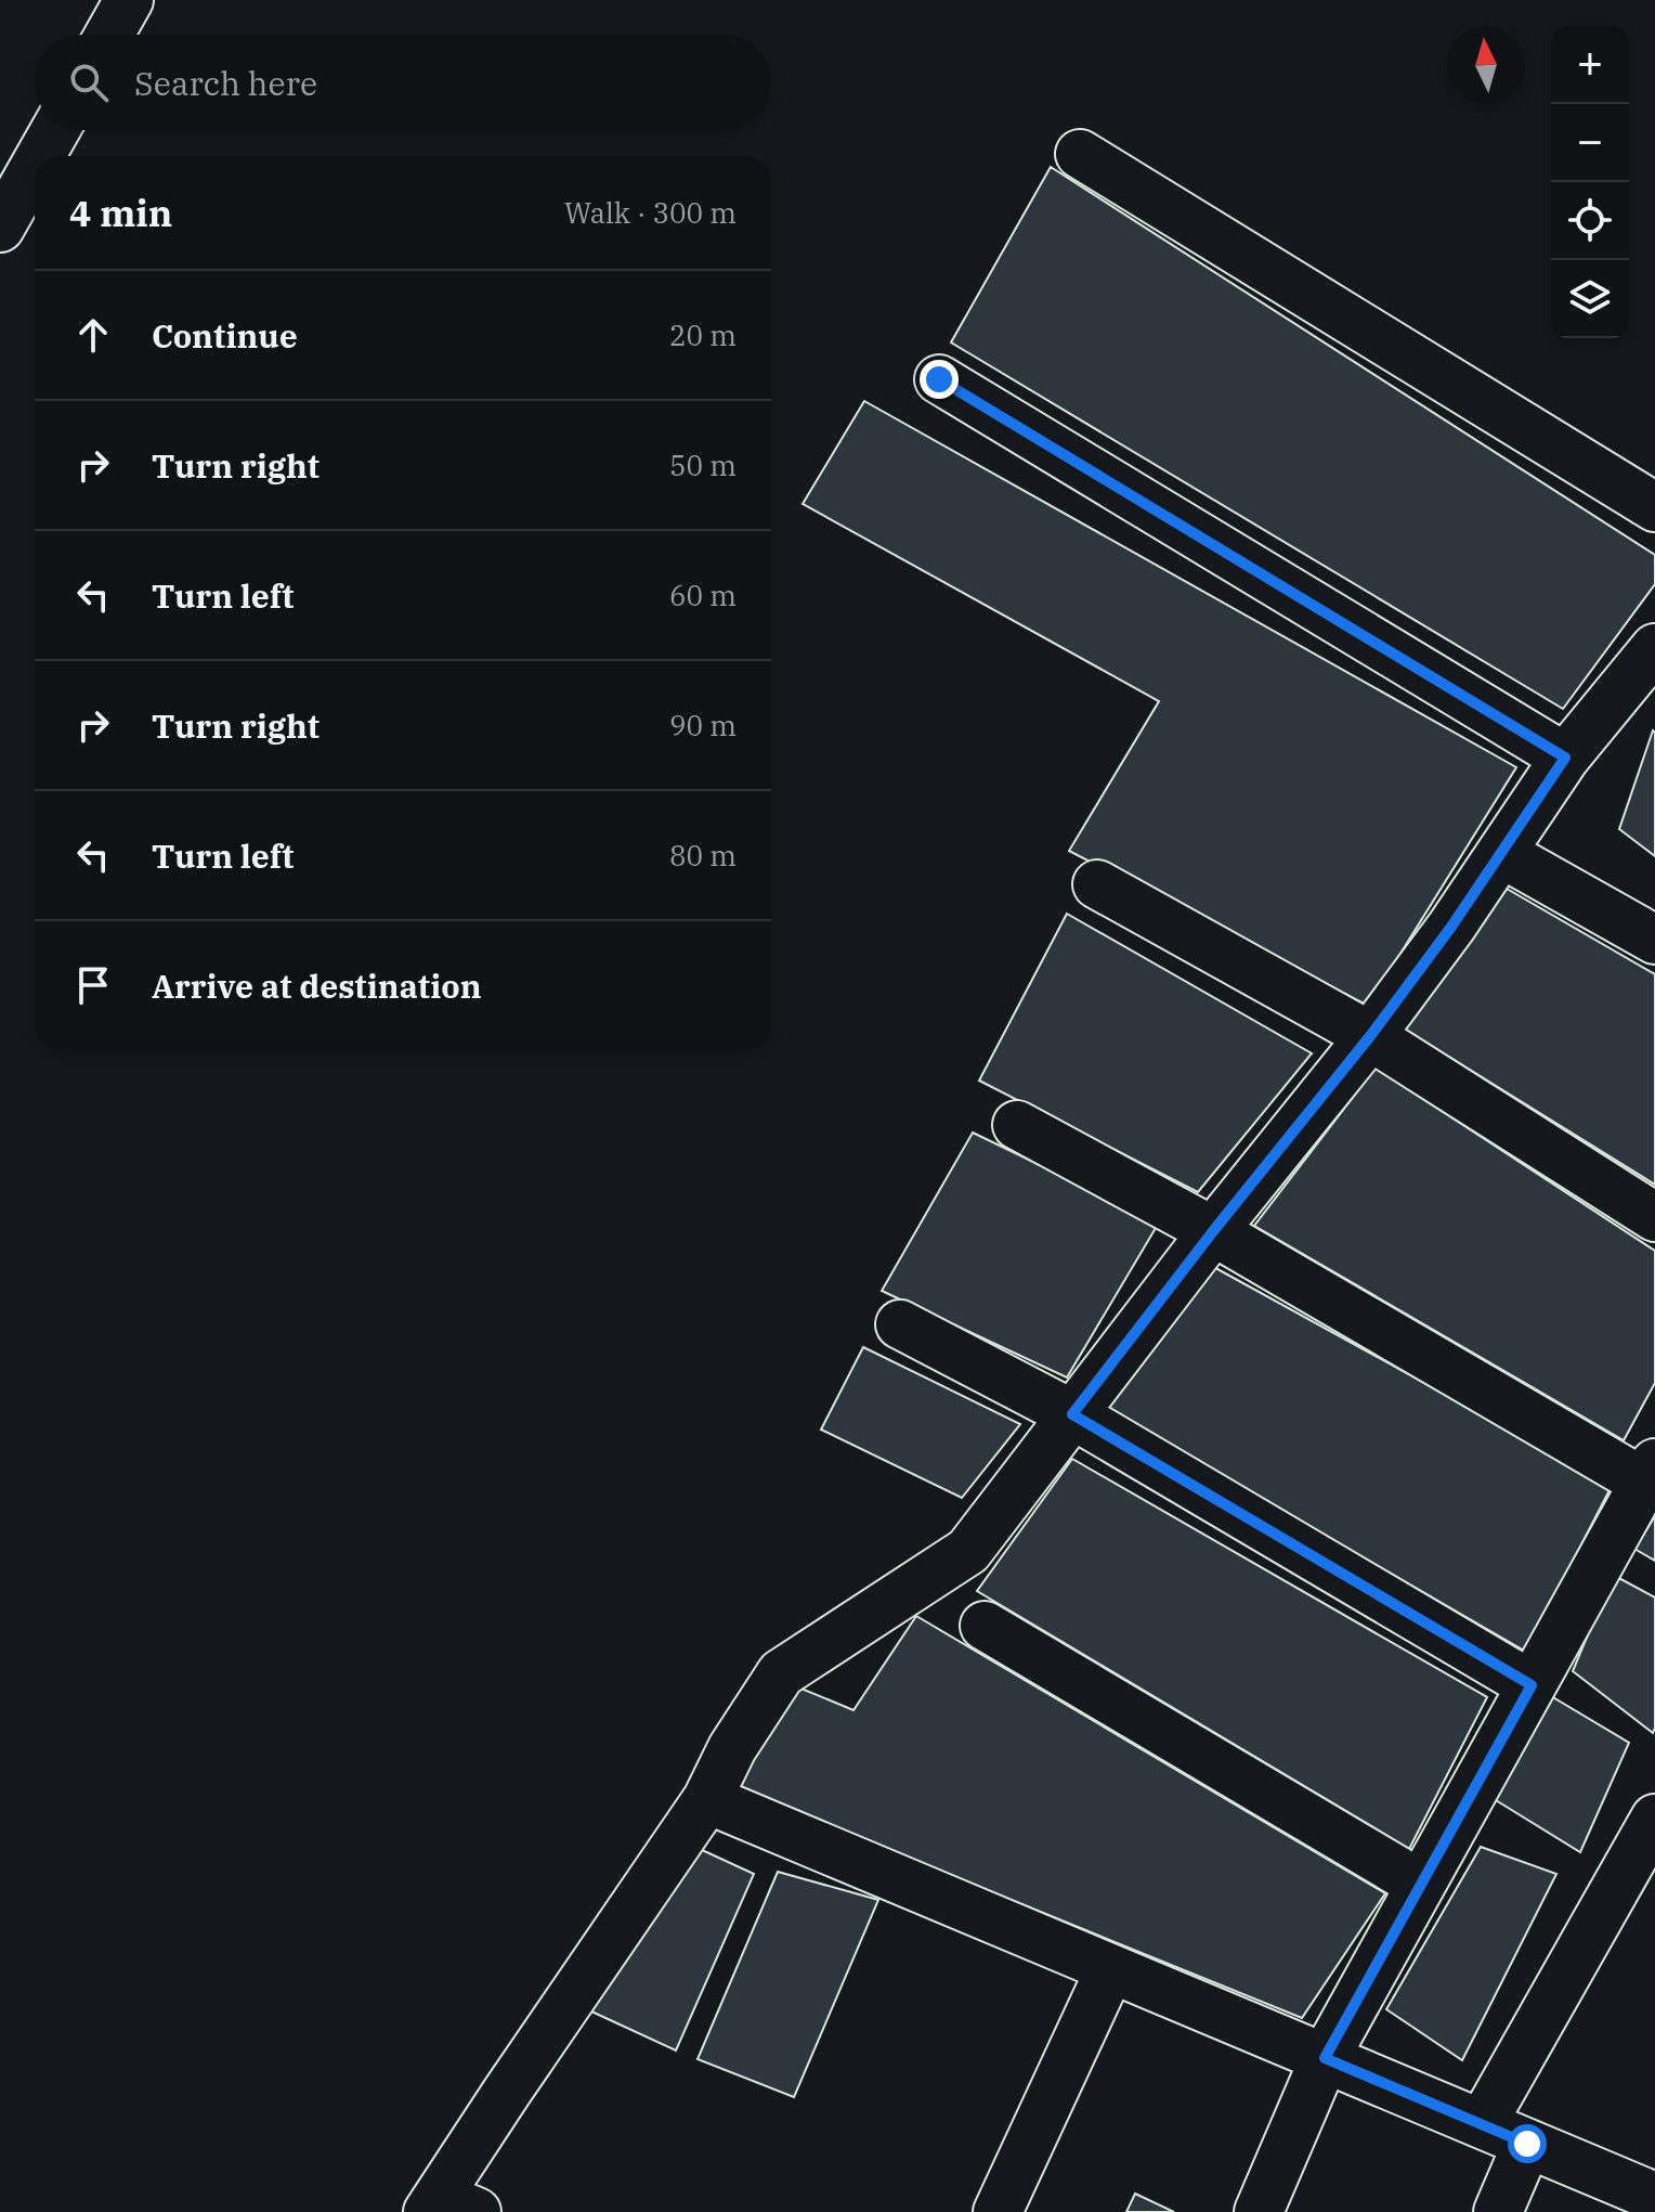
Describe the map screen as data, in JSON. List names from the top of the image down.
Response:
{
  "north": "top",
  "page": {
    "map_buttons": ["+", "−"],
    "search": "Search here",
    "heading": ["4 min", "Walk · 300 m"],
    "list": [
      ["Continue", "20 m"],
      ["Turn right", "50 m"],
      ["Turn left", "60 m"],
      ["Turn right", "90 m"],
      ["Turn left", "80 m"],
      "Arrive at destination"
    ]
  }
}
